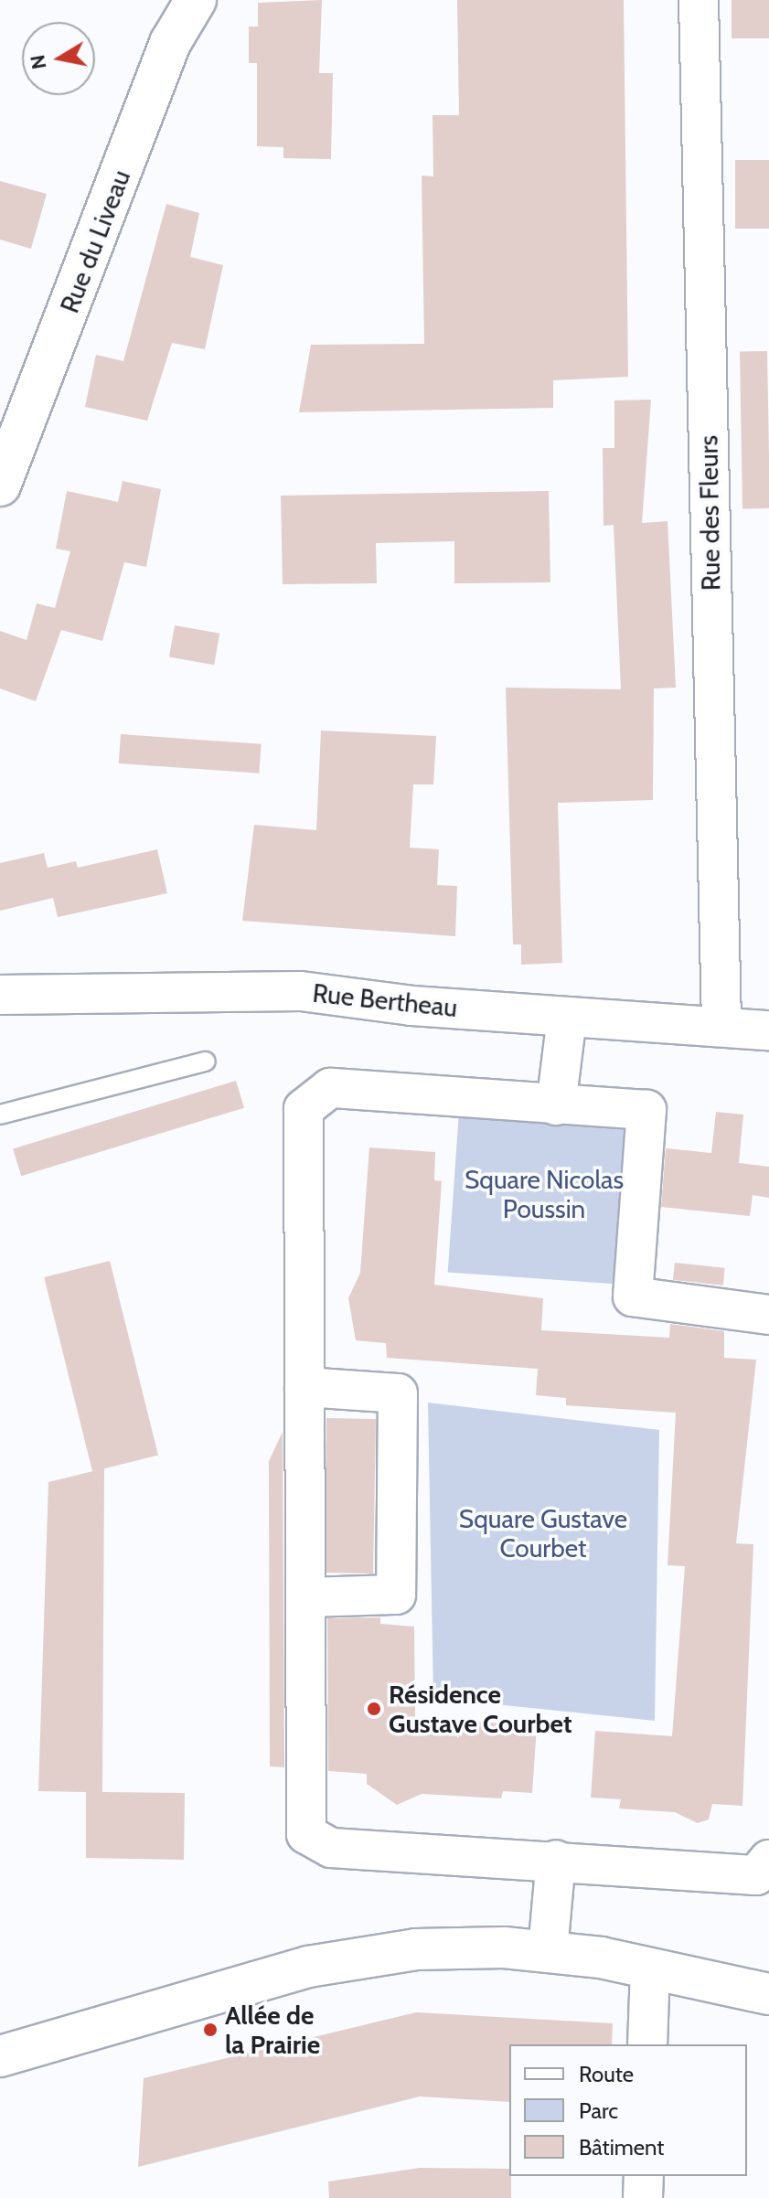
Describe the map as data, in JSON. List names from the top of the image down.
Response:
{
  "streets": {
    "main road": ["Rue du Liveau"],
    "street": ["Rue des Fleurs", "Rue Bertheau"]
  },
  "crossings": [
    ["Rue des Fleurs", "Rue Bertheau"]
  ],
  "parks": ["Square Nicolas Poussin", "Square Gustave Courbet"],
  "places": ["Résidence Gustave Courbet", "Allée de la Prairie"],
  "legend": ["Route", "Parc", "Bâtiment"],
  "north": "left"
}
